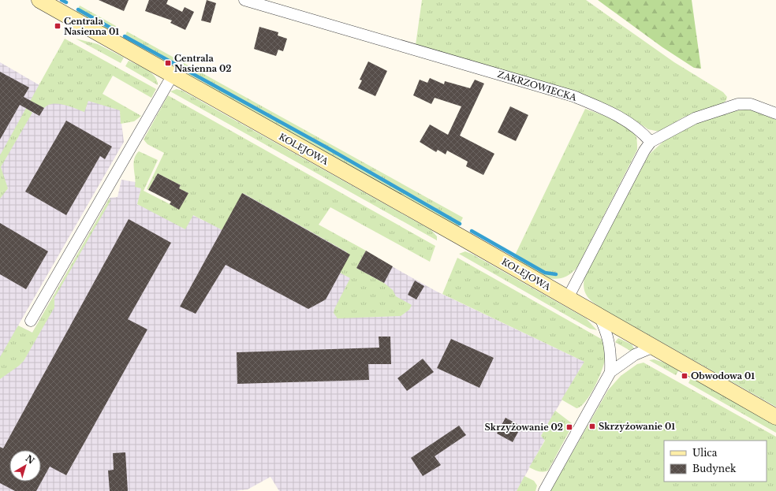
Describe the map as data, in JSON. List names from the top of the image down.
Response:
{
  "streets": {
    "street": ["ZAKRZOWIECKA", "KOLEJOWA"]
  },
  "places": {
    "transit": [
      "Centrala Nasienna 01",
      "Centrala Nasienna 02",
      "Obwodowa 01",
      "Skrzyżowanie 01",
      "Skrzyżowanie 02"
    ]
  },
  "legend": ["Ulica", "Budynek"],
  "north": "top right"
}
